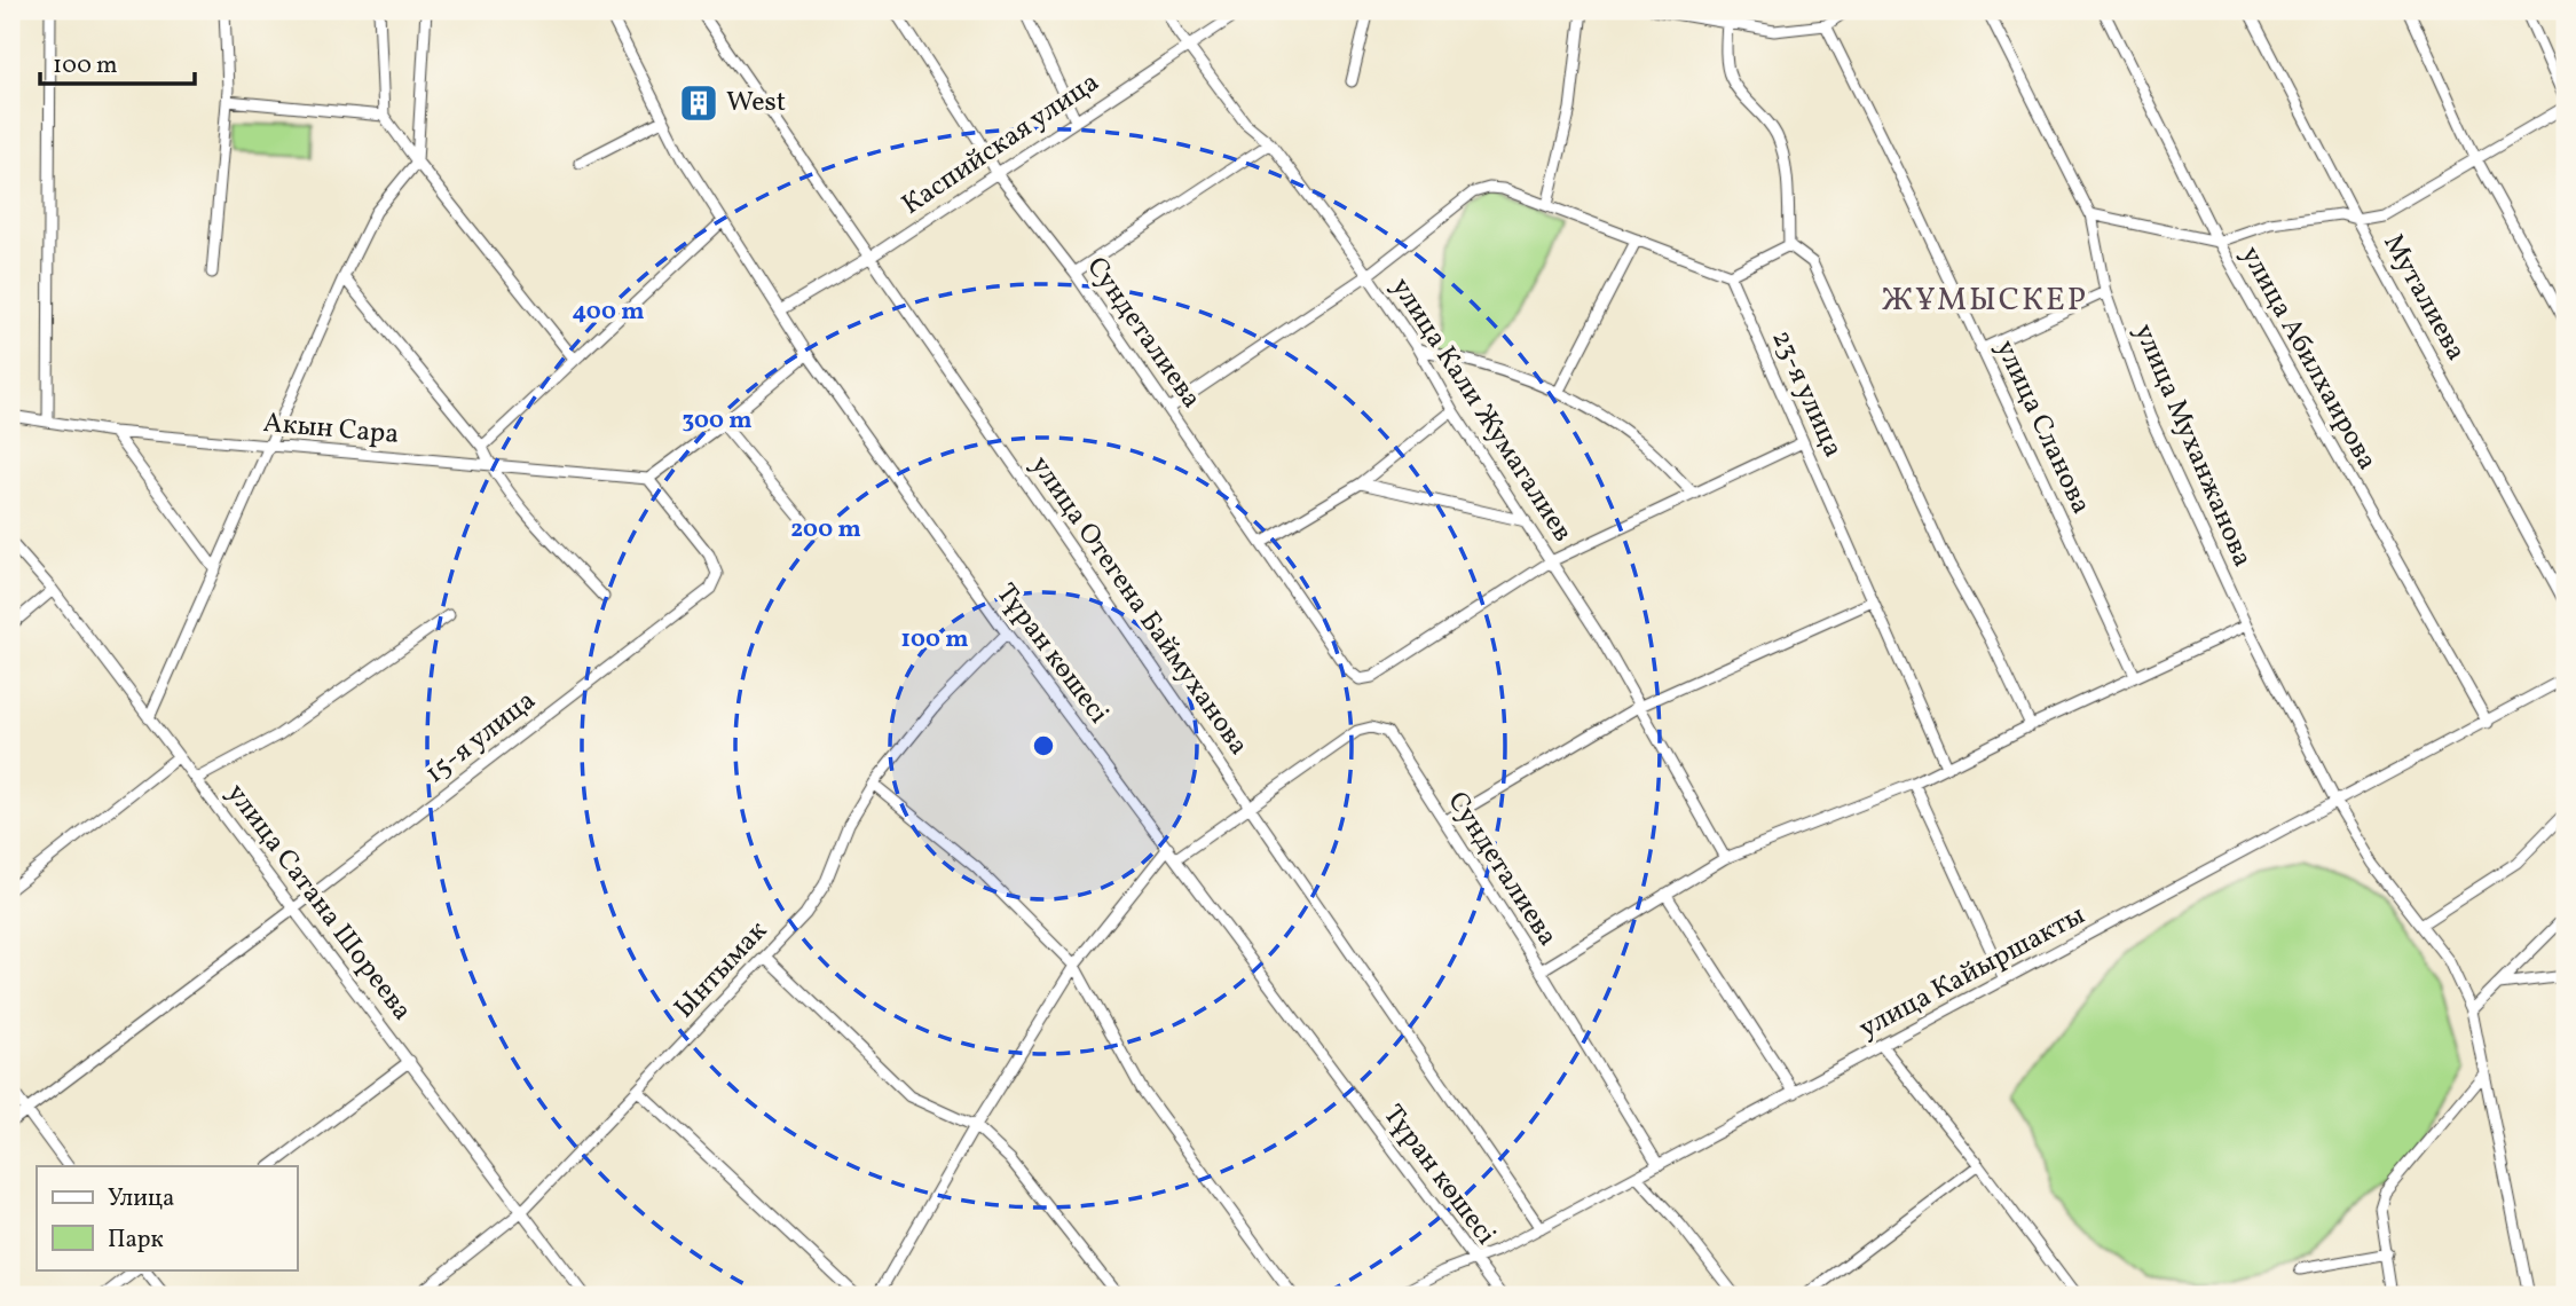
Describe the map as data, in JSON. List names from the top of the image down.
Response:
{
  "streets": {
    "street": [
      "Каспийская улица",
      "Муталиева",
      "Сундеталиева",
      "улица Абилхаирова",
      "23-я улица",
      "улица Кали Жумагалиев",
      "улица Сланова",
      "Акын Сара",
      "улица Муханжанова",
      "улица Отегена Баймуханова",
      "Тұран көшесі",
      "15-я улица",
      "улица Сатана Шореева",
      "Ынтымак",
      "улица Кайыршакты"
    ]
  },
  "crossings": [
    ["Каспийская улица", "Сундеталиева"],
    ["Каспийская улица", "улица Кали Жумагалиев"],
    ["Каспийская улица", "улица Отегена Баймуханова"],
    ["Каспийская улица", "Тұран көшесі"],
    ["Сундеталиева", "улица Кали Жумагалиев"],
    ["Сундеталиева", "улица Отегена Баймуханова"],
    ["Сундеталиева", "Тұран көшесі"],
    ["Сундеталиева", "улица Кайыршакты"],
    ["улица Абилхаирова", "улица Кайыршакты"],
    ["Акын Сара", "15-я улица"],
    ["улица Муханжанова", "улица Кайыршакты"],
    ["улица Отегена Баймуханова", "улица Кайыршакты"],
    ["Тұран көшесі", "Ынтымак"],
    ["Тұран көшесі", "улица Кайыршакты"],
    ["15-я улица", "улица Сатана Шореева"],
    ["улица Сатана Шореева", "Ынтымак"]
  ],
  "districts": ["ЖҰМЫСКЕР"],
  "places": {
    "building": ["West"]
  },
  "legend": ["Улица", "Парк"],
  "scale_bar": "100 m",
  "rings": [
    "400 m",
    "300 m",
    "200 m",
    "100 m"
  ]
}
